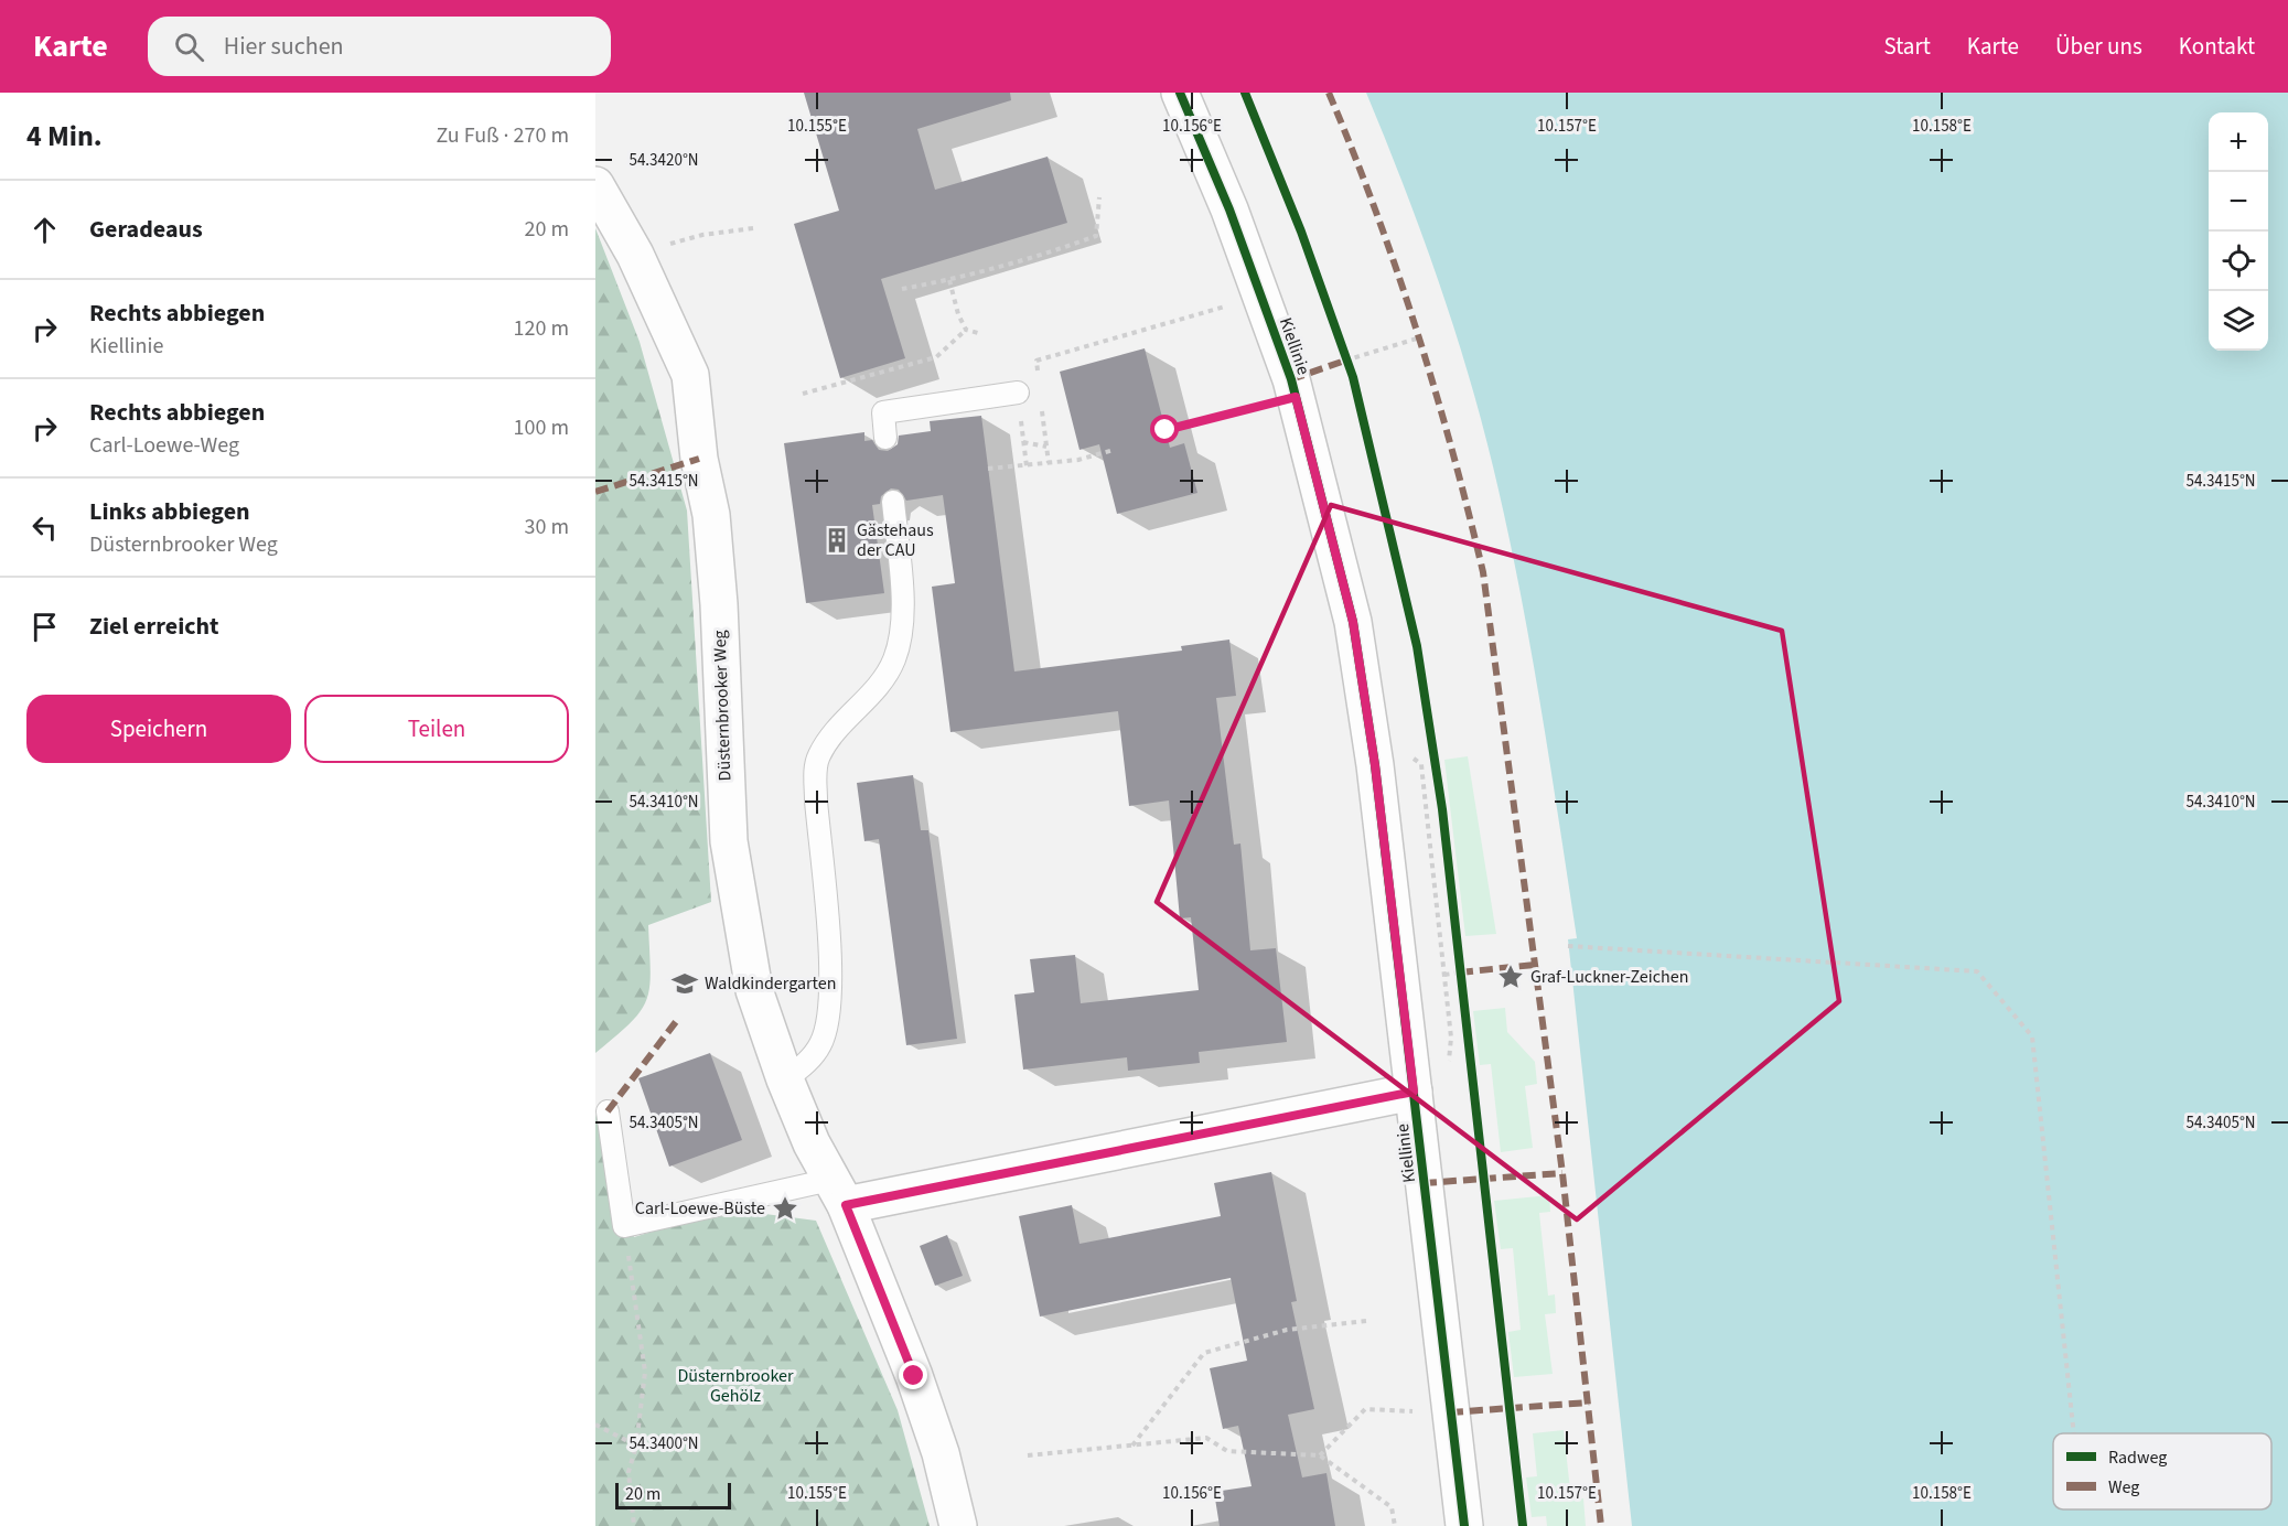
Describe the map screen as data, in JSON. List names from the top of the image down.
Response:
{
  "streets": {
    "street": ["Kiellinie", "Düsternbrooker Weg"]
  },
  "parks": ["Düsternbrooker Gehölz"],
  "places": {
    "building": ["Gästehaus der CAU"],
    "place": ["Graf-Luckner-Zeichen", "Carl-Loewe-Büste"],
    "school or university": ["Waldkindergarten"]
  },
  "legend": ["Radweg", "Weg"],
  "scale_bar": "20 m",
  "page": {
    "header": "Karte",
    "search": "Hier suchen",
    "nav": [
      "Start",
      "Karte",
      "Über uns",
      "Kontakt"
    ],
    "heading": ["4 Min.", "Zu Fuß · 270 m"],
    "map_buttons": ["+", "−"],
    "list": [
      ["Geradeaus", "20 m"],
      ["Rechts abbiegen", "Kiellinie", "120 m"],
      ["Rechts abbiegen", "Carl-Loewe-Weg", "100 m"],
      ["Links abbiegen", "Düsternbrooker Weg", "30 m"],
      "Ziel erreicht"
    ],
    "buttons": ["Speichern", "Teilen"],
    "scale": "20 m"
  },
  "coordinates": [
    "10.155°E",
    "10.156°E",
    "10.157°E",
    "10.158°E",
    "54.3420°N",
    "54.3415°N",
    "54.3410°N",
    "54.3405°N",
    "54.3400°N"
  ]
}
